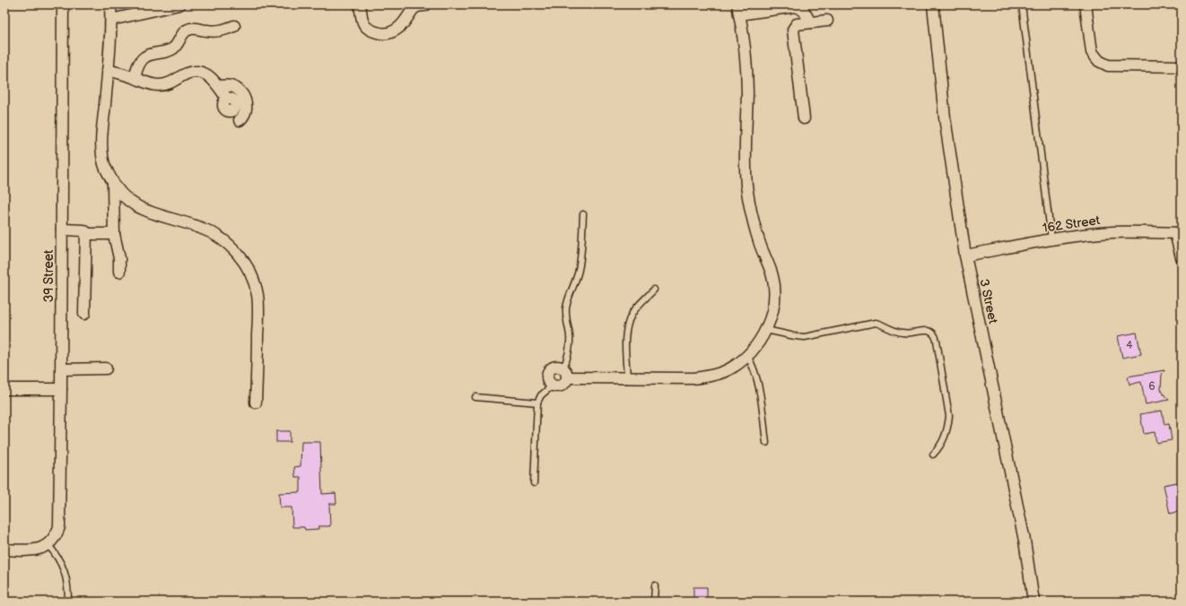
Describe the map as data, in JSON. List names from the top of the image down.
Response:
{
  "streets": {
    "street": ["162 Street", "39 Street", "3 Street"]
  },
  "crossings": [
    ["162 Street", "3 Street"]
  ],
  "house_numbers": ["4", "6"]
}
